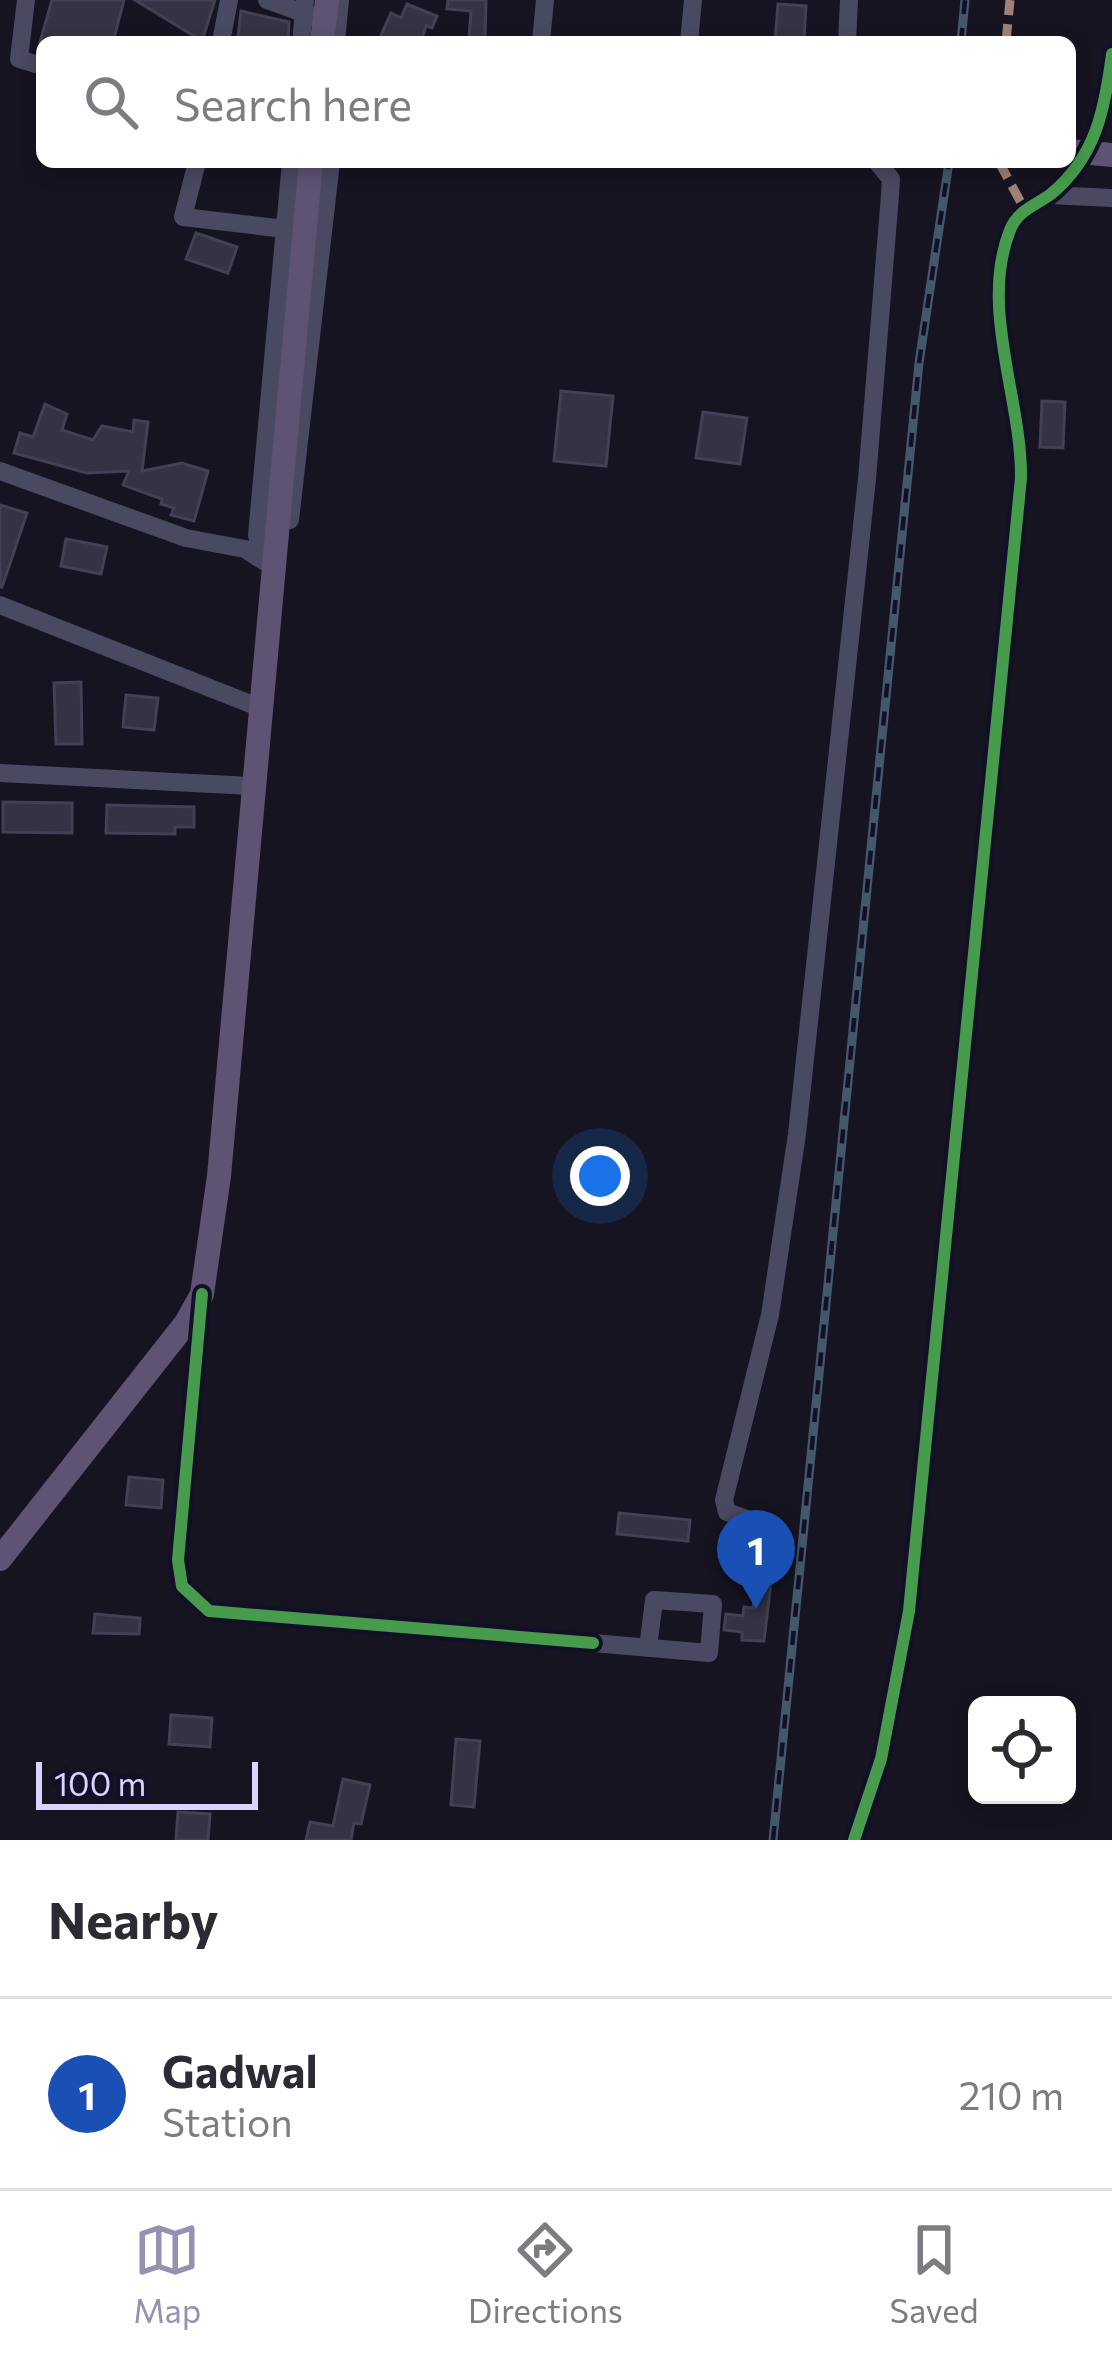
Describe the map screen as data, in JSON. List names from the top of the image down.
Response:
{
  "scale_bar": "100 m",
  "page": {
    "search": "Search here",
    "pins": "1",
    "scale": "100 m",
    "heading": "Nearby",
    "list": [
      {
        "mark": "1",
        "name": "Gadwal",
        "note": "Station",
        "value": "210 m"
      }
    ],
    "nav": ["Map", "Directions", "Saved"]
  }
}
